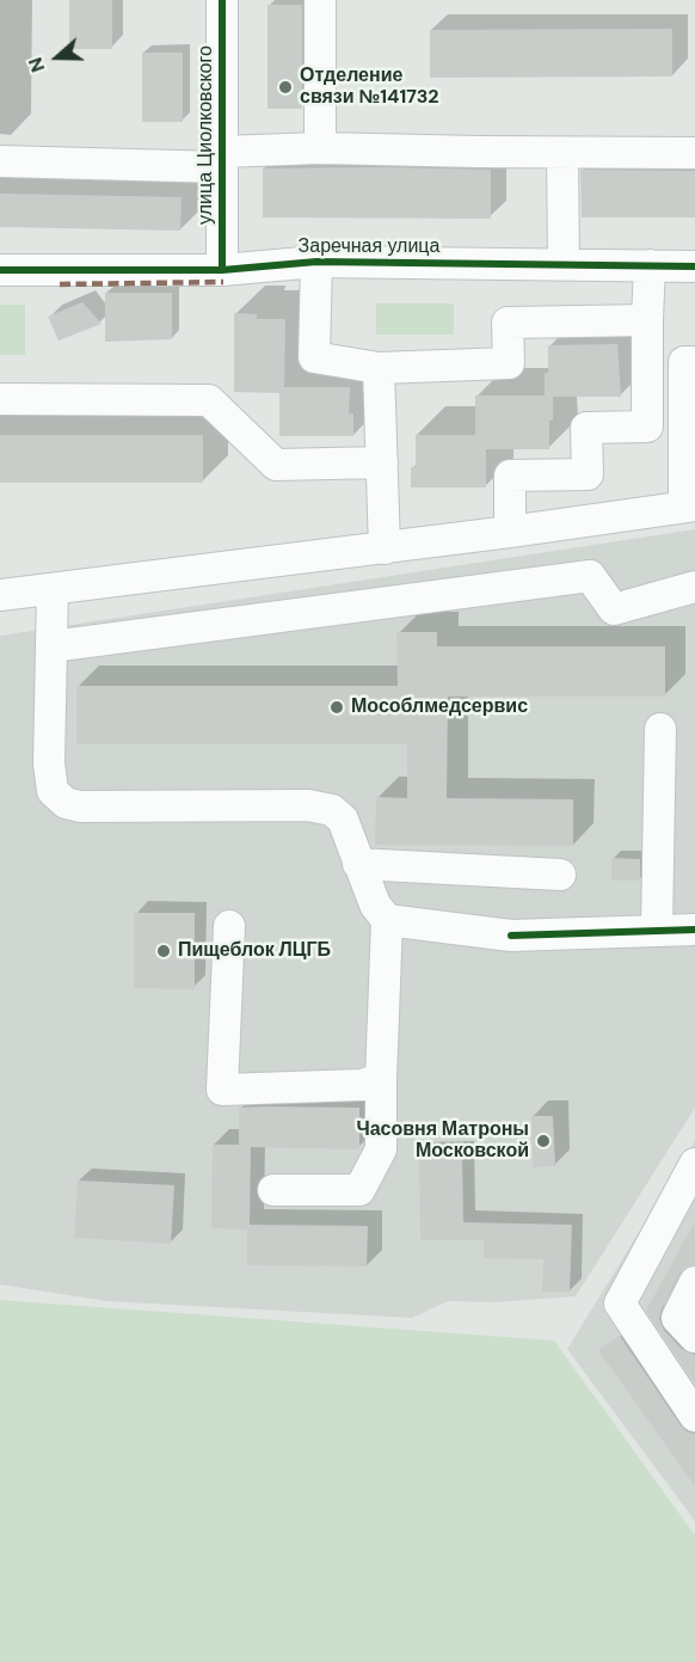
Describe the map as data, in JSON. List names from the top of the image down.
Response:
{
  "streets": {
    "street": ["улица Циолковского", "Заречная улица"]
  },
  "crossings": [
    ["улица Циолковского", "Заречная улица"]
  ],
  "places": [
    "Отделение связи №141732",
    "Мособлмедсервис",
    "Пищеблок ЛЦГБ",
    "Часовня Матроны Московской"
  ],
  "north": "left"
}
